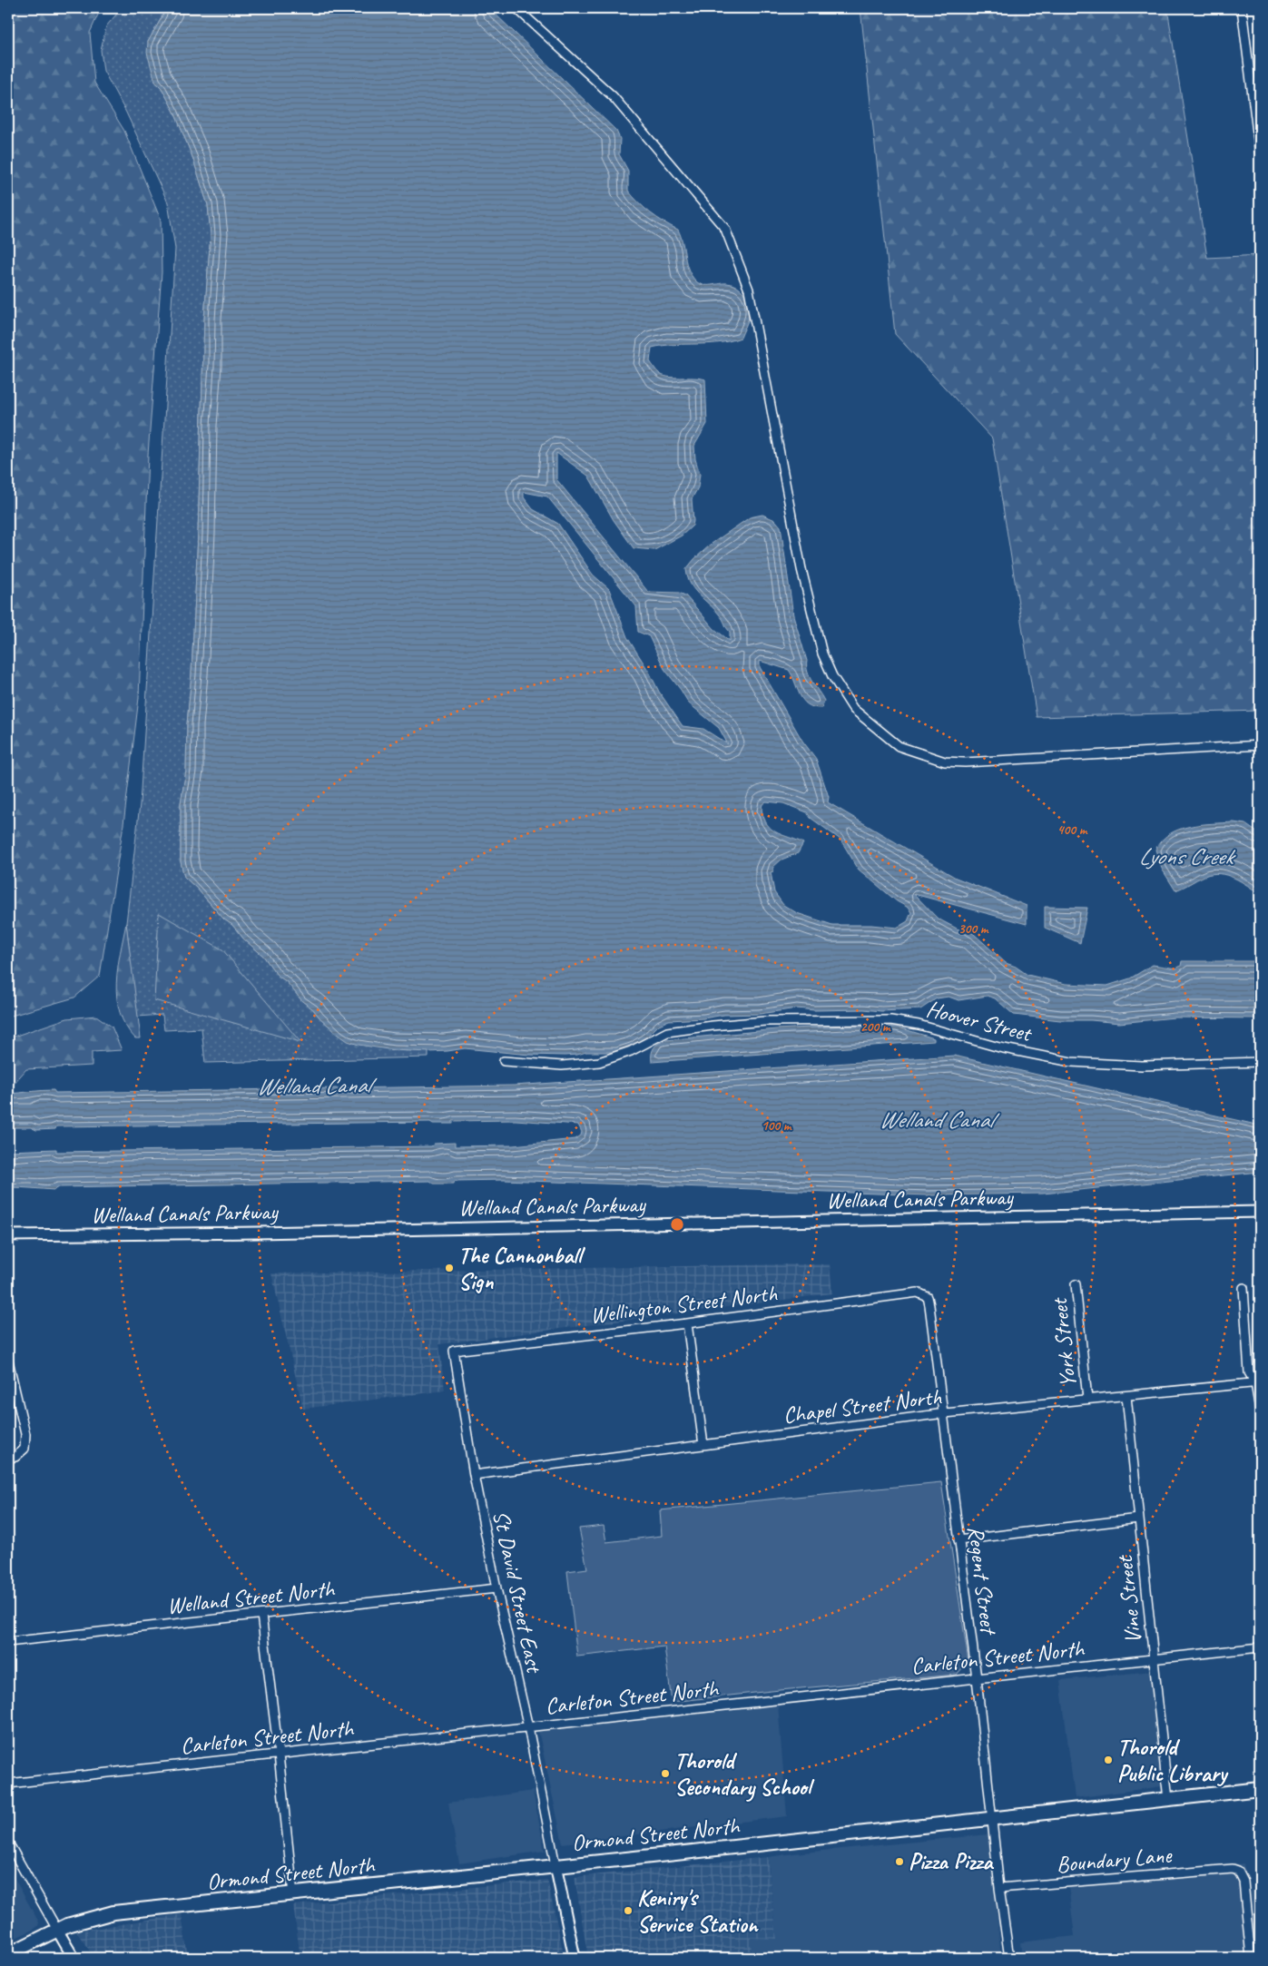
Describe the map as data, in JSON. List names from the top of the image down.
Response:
{
  "streets": {
    "main road": ["Ormond Street North"],
    "street": [
      "Hoover Street",
      "Welland Canals Parkway",
      "Wellington Street North",
      "York Street",
      "Chapel Street North",
      "Regent Street",
      "St David Street East",
      "Welland Street North",
      "Vine Street",
      "Carleton Street North",
      "Boundary Lane"
    ]
  },
  "crossings": [
    ["Wellington Street North", "Regent Street"],
    ["Wellington Street North", "St David Street East"],
    ["York Street", "Chapel Street North"],
    ["Chapel Street North", "Regent Street"],
    ["Chapel Street North", "St David Street East"],
    ["Chapel Street North", "Vine Street"],
    ["Regent Street", "Carleton Street North"],
    ["Regent Street", "Ormond Street North"],
    ["Regent Street", "Boundary Lane"],
    ["St David Street East", "Welland Street North"],
    ["St David Street East", "Carleton Street North"],
    ["St David Street East", "Ormond Street North"],
    ["Vine Street", "Carleton Street North"],
    ["Vine Street", "Ormond Street North"]
  ],
  "water": ["Lyons Creek", "Welland Canal"],
  "places": [
    "The Cannonball Sign",
    "Thorold Public Library",
    "Thorold Secondary School",
    "Pizza Pizza",
    "Keniry's Service Station"
  ],
  "rings": [
    "400 m",
    "300 m",
    "200 m",
    "100 m"
  ]
}
